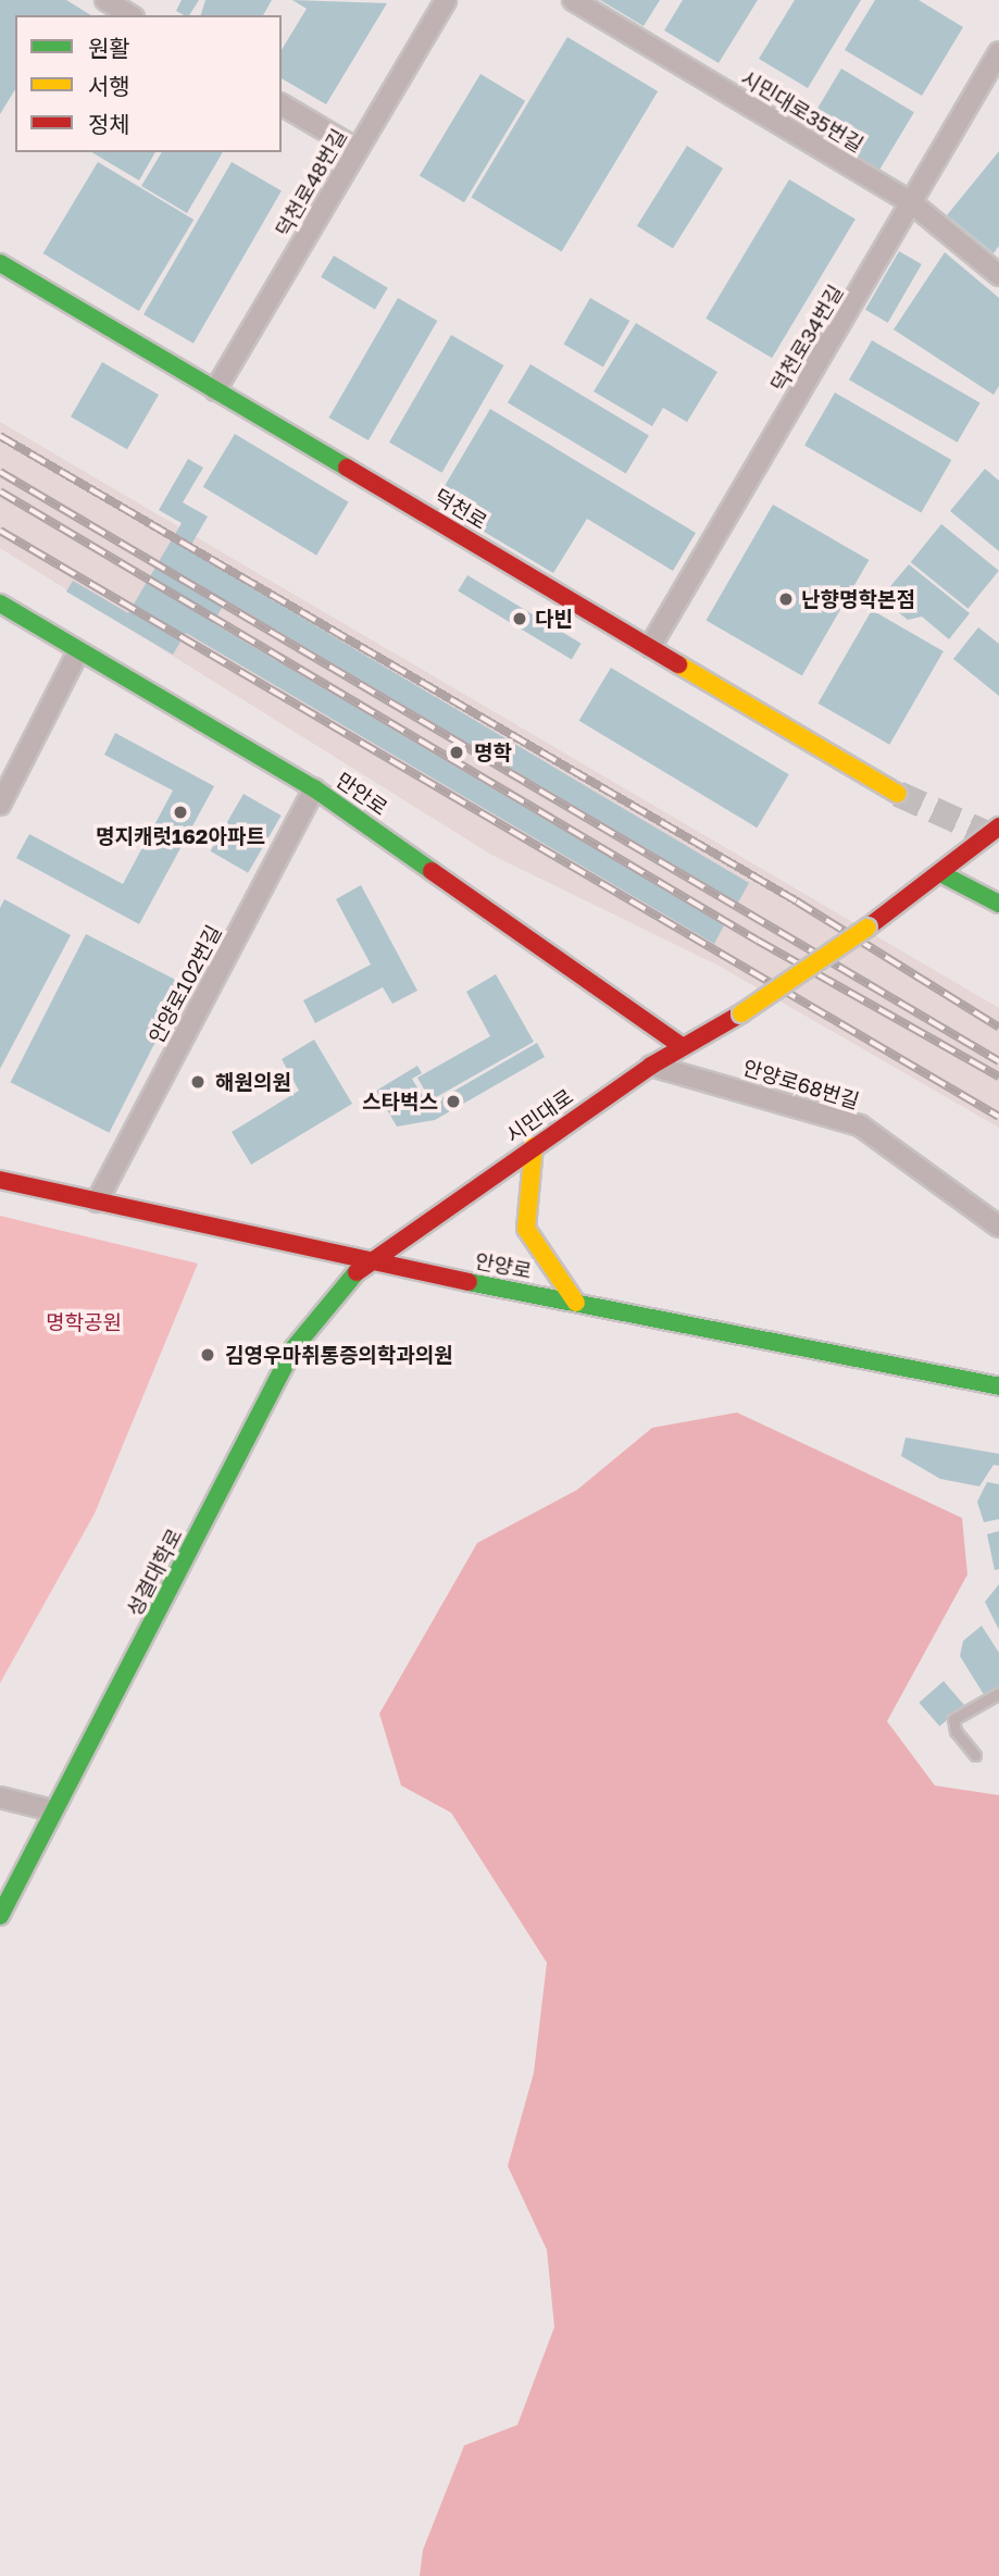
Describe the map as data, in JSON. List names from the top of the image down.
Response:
{
  "streets": {
    "street": [
      "시민대로35번길",
      "덕천로48번길",
      "덕천로34번길",
      "덕천로",
      "만안로",
      "안양로102번길",
      "안양로68번길",
      "시민대로",
      "안양로",
      "성결대학로"
    ]
  },
  "crossings": [
    ["시민대로35번길", "덕천로34번길"],
    ["덕천로48번길", "덕천로"],
    ["덕천로34번길", "덕천로"],
    ["만안로", "안양로102번길"],
    ["만안로", "시민대로"],
    ["안양로102번길", "안양로"],
    ["안양로68번길", "시민대로"],
    ["시민대로", "안양로"],
    ["시민대로", "성결대학로"],
    ["안양로", "성결대학로"]
  ],
  "parks": ["명학공원"],
  "places": [
    "난향명학본점",
    "다빈",
    "명학",
    "명지캐럿162아파트",
    "해원의원",
    "스타벅스",
    "김영우마취통증의학과의원"
  ],
  "legend": ["원활", "서행", "정체"]
}
